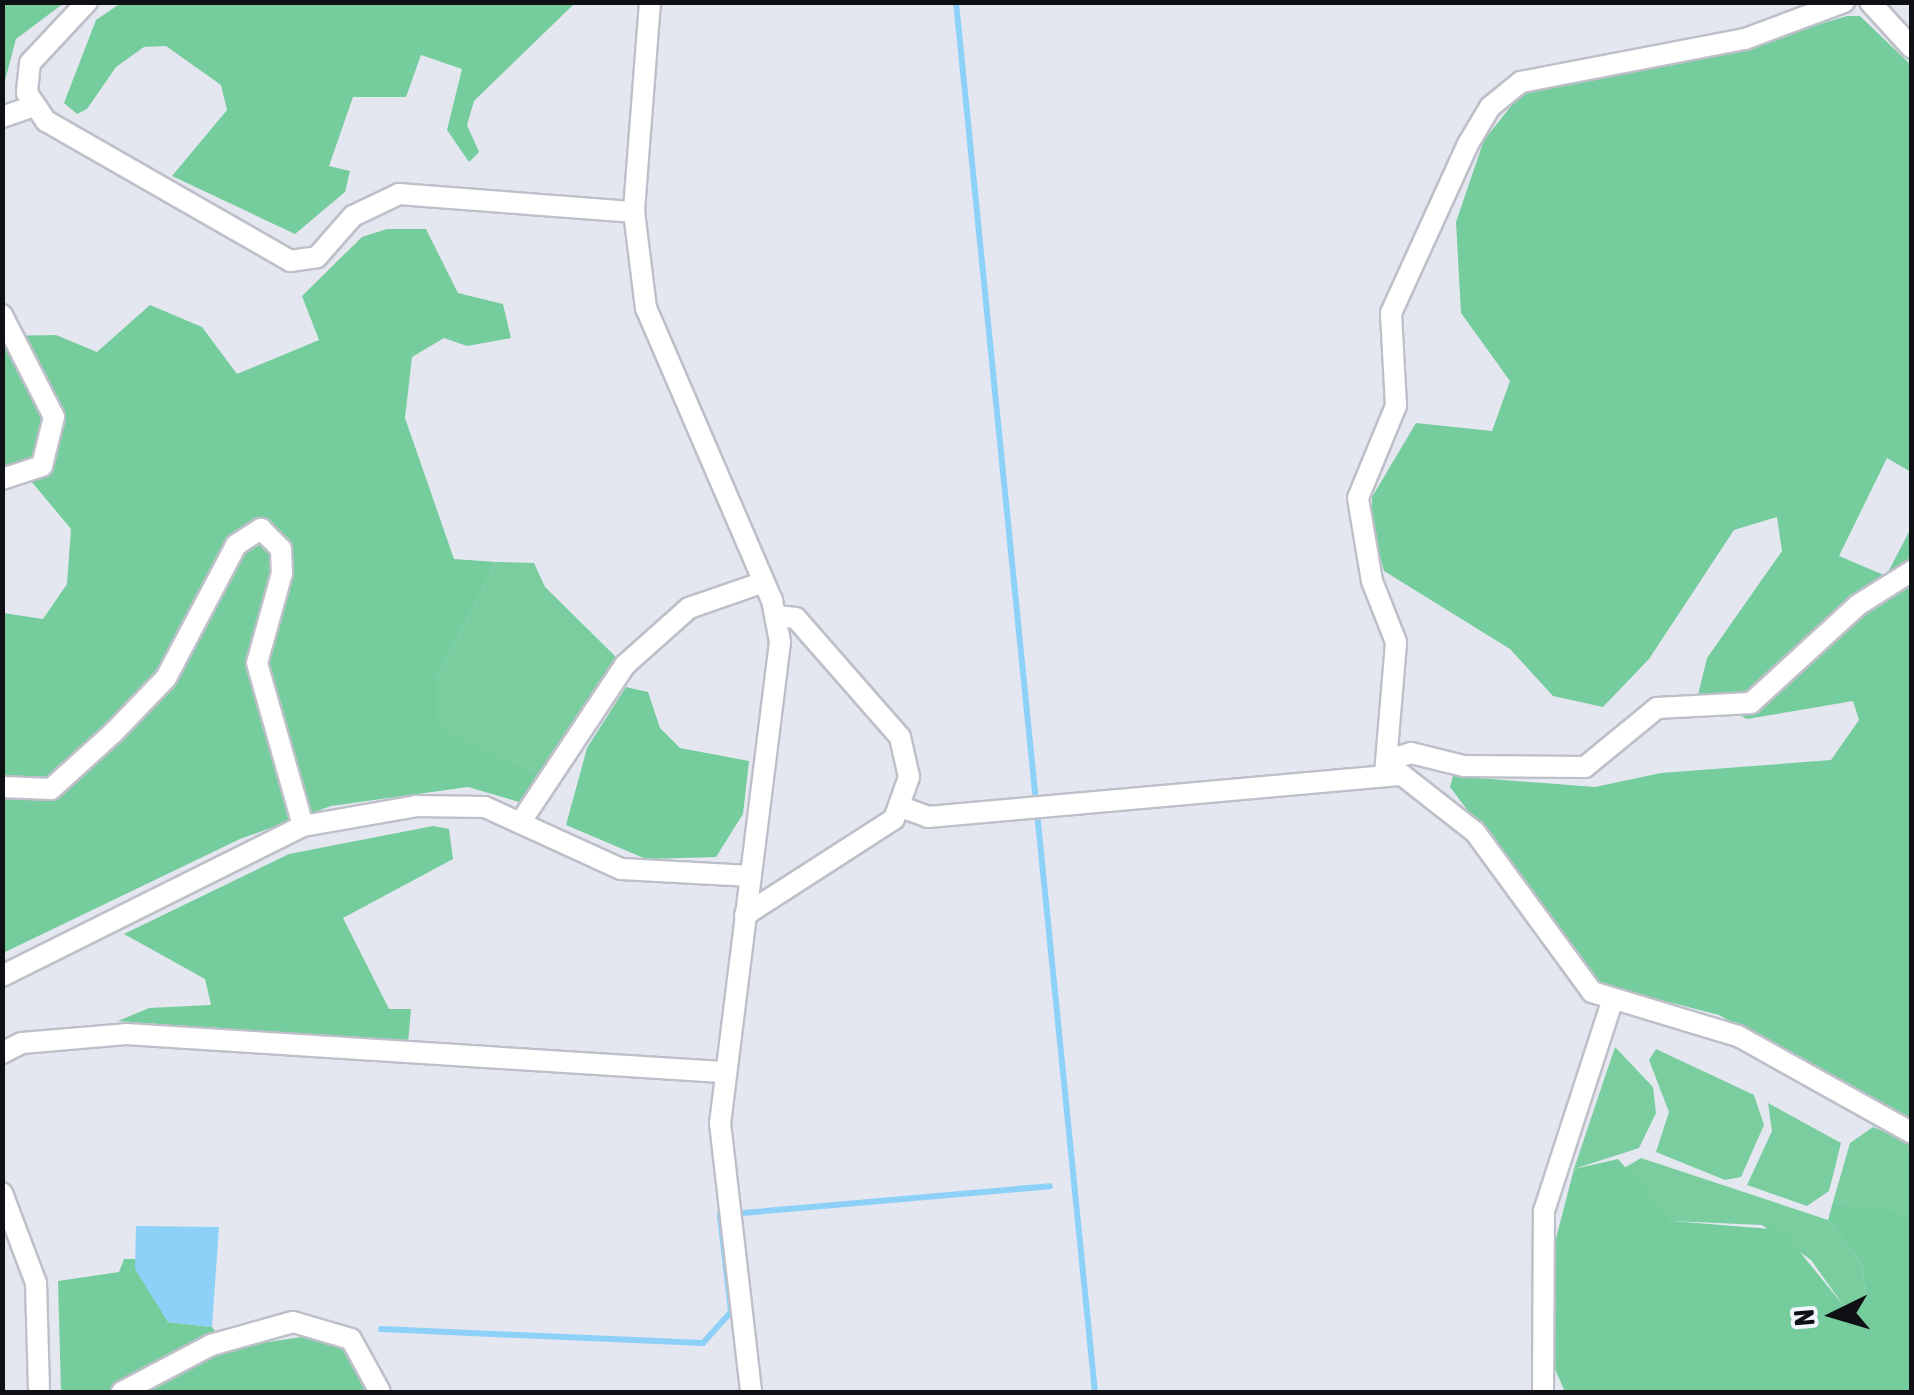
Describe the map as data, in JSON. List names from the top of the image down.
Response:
{
  "north": "left"
}
